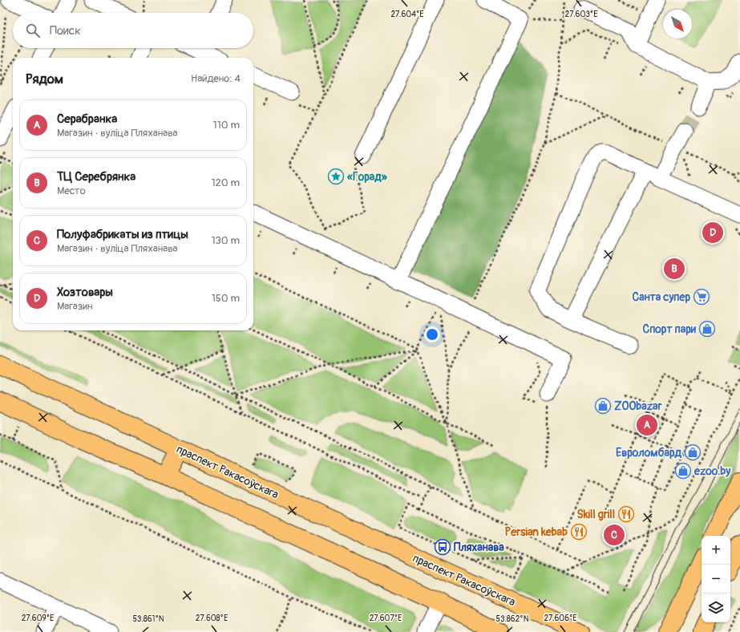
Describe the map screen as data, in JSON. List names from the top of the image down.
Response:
{
  "streets": {
    "main road": ["праспект Ракасоўскага"]
  },
  "places": {
    "place": ["«Горад»"],
    "supermarket": ["Санта супер"],
    "shop": [
      "Спорт пари",
      "ZOObazar",
      "Евроломбард",
      "ezoo.by"
    ],
    "restaurant": ["Skill grill", "Persian kebab"],
    "bus stop": ["Пляханава"]
  },
  "north": "bottom right",
  "page": {
    "search": "Поиск",
    "heading": ["Рядом", "Найдено: 4"],
    "list": [
      {
        "mark": "A",
        "name": "Серабранка",
        "note": "Магазин · вуліца Пляханава",
        "value": "110 m"
      },
      {
        "mark": "B",
        "name": "ТЦ Серебрянка",
        "note": "Место",
        "value": "120 m"
      },
      {
        "mark": "C",
        "name": "Полуфабрикаты из птицы",
        "note": "Магазин · вуліца Пляханава",
        "value": "130 m"
      },
      {
        "mark": "D",
        "name": "Хозтовары",
        "note": "Магазин",
        "value": "150 m"
      }
    ],
    "pins": [
      "D",
      "B",
      "A",
      "C"
    ],
    "map_buttons": ["+", "−"]
  },
  "coordinates": [
    "27.604°E",
    "27.603°E",
    "27.609°E",
    "27.608°E",
    "27.607°E",
    "27.606°E",
    "53.861°N",
    "53.862°N"
  ]
}
